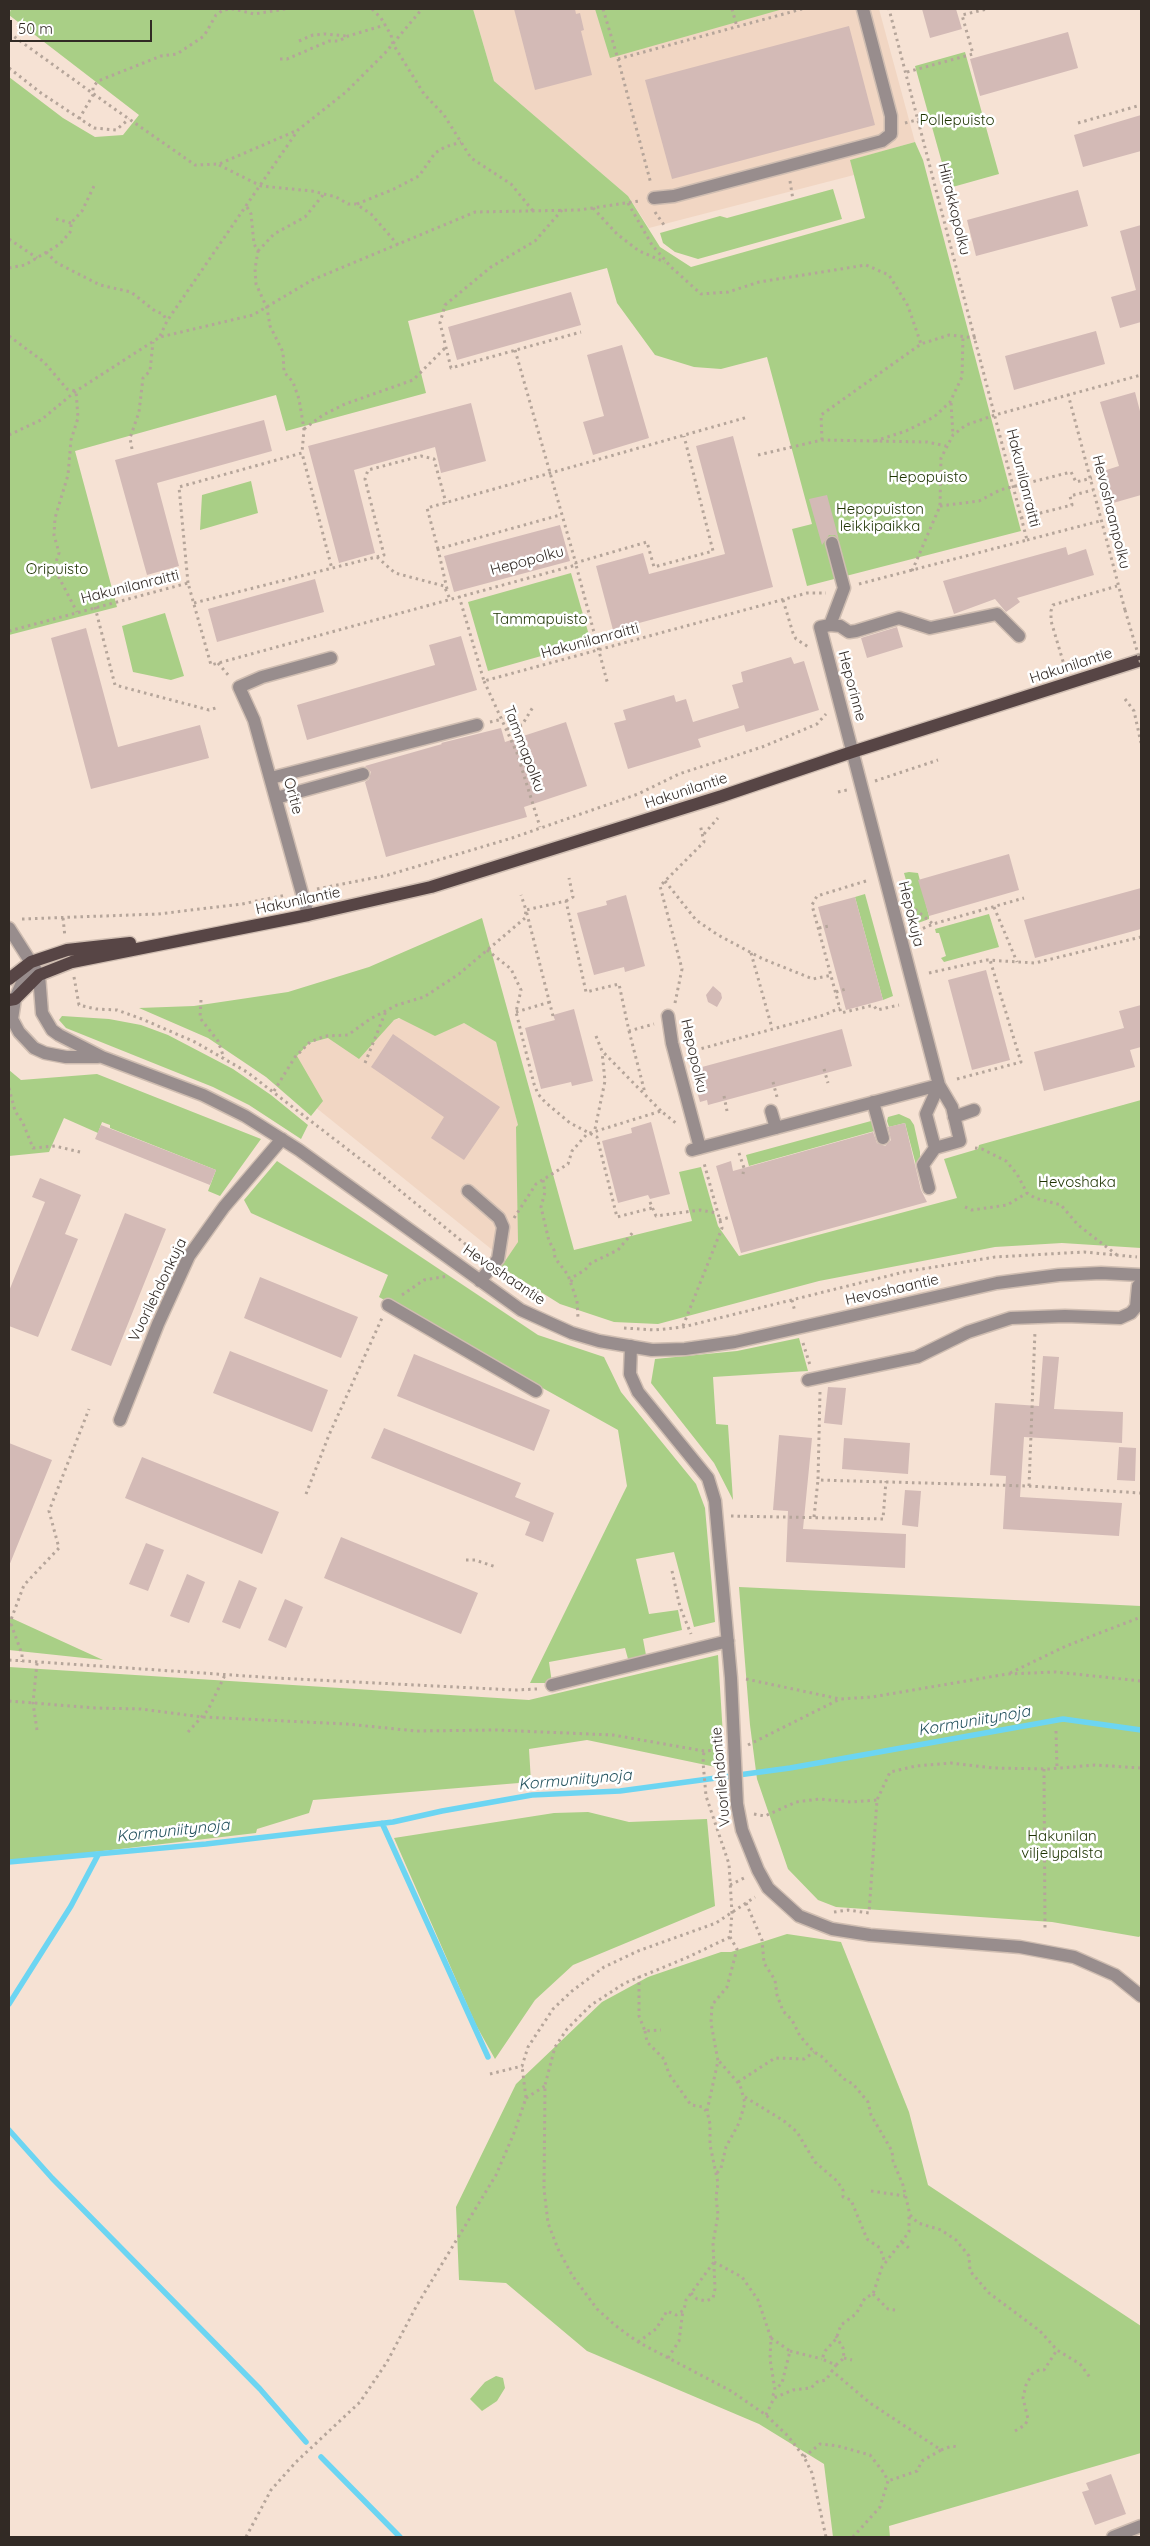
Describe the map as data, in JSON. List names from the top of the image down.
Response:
{
  "streets": {
    "main road": ["Hakunilantie"],
    "street": [
      "Hepopolku",
      "Heporinne",
      "Oritie",
      "Hepokuja",
      "Hevoshaantie",
      "Vuorilehdonkuja",
      "Vuorilehdontie"
    ],
    "path": [
      "Hiirakkopolku",
      "Hakunilanraitti",
      "Hevoshaanpolku",
      "Tammapolku"
    ]
  },
  "crossings": [
    ["Hiirakkopolku", "Hakunilanraitti"],
    ["Hakunilanraitti", "Hevoshaanpolku"],
    ["Hakunilanraitti", "Hepopolku"],
    ["Hakunilanraitti", "Tammapolku"],
    ["Hevoshaanpolku", "Hakunilantie"],
    ["Hakunilantie", "Heporinne"],
    ["Hakunilantie", "Oritie"],
    ["Hakunilantie", "Hepokuja"],
    ["Hakunilantie", "Hevoshaantie"],
    ["Heporinne", "Hepokuja"],
    ["Hevoshaantie", "Vuorilehdonkuja"],
    ["Hevoshaantie", "Vuorilehdontie"]
  ],
  "water": ["Kormuniitynoja"],
  "parks": [
    "Pollepuisto",
    "Hepopuisto",
    "Hepopuiston leikkipaikka",
    "Oripuisto",
    "Tammapuisto",
    "Hevoshaka",
    "Hakunilan viljelypalsta"
  ],
  "scale_bar": "50 m"
}
